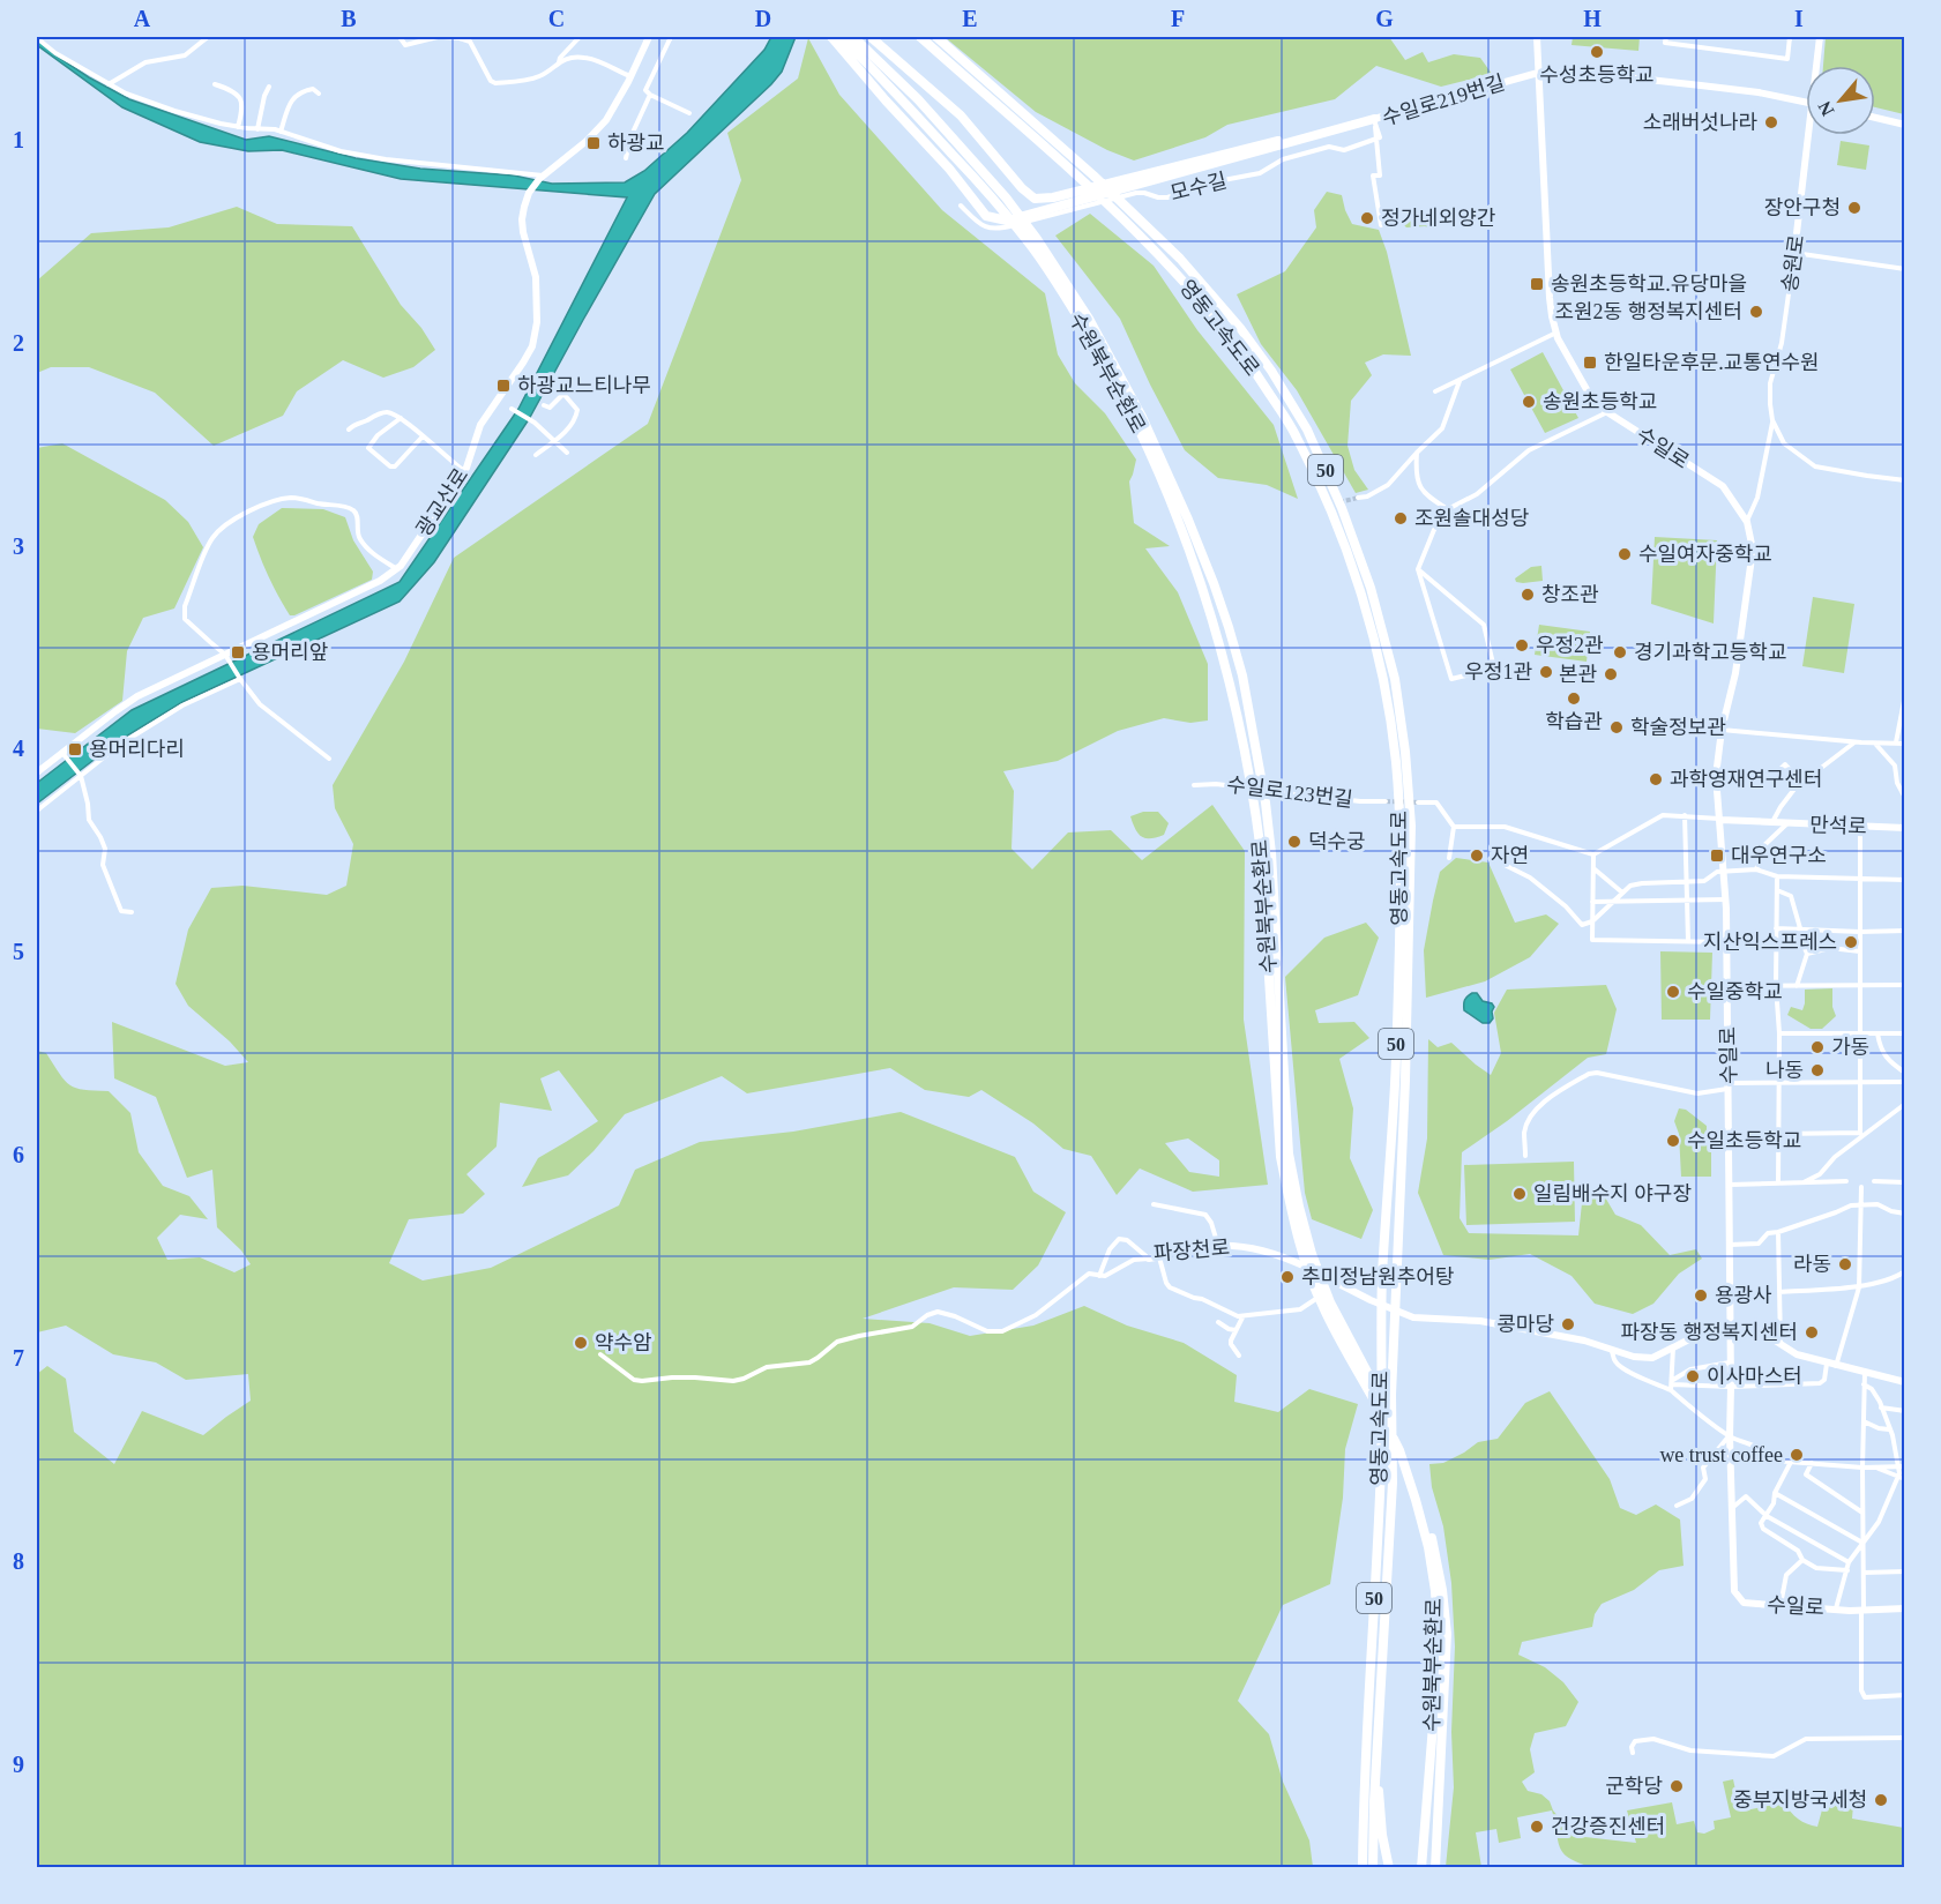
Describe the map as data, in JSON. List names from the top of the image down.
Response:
{
  "streets": {
    "highway": ["영동고속도로", "수원북부순환로", "50"],
    "street": [
      "수일로219번길",
      "모수길",
      "송원로",
      "수일로",
      "광교산로",
      "수일로123번길",
      "만석로",
      "파장천로"
    ]
  },
  "crossings": [
    ["수일로219번길", "모수길"],
    ["수일로219번길", "수일로"],
    ["수일로", "만석로"],
    ["수일로", "파장천로"]
  ],
  "places": {
    "other": [
      "수성초등학교",
      "소래버섯나라",
      "장안구청",
      "정가네외양간",
      "조원2동 행정복지센터",
      "송원초등학교",
      "조원솔대성당",
      "수일여자중학교",
      "창조관",
      "우정2관",
      "경기과학고등학교",
      "우정1관",
      "본관",
      "학습관",
      "학술정보관",
      "과학영재연구센터",
      "덕수궁",
      "자연",
      "지산익스프레스",
      "수일중학교",
      "가동",
      "나동",
      "수일초등학교",
      "일림배수지 야구장",
      "라동",
      "추미정남원추어탕",
      "용광사",
      "콩마당",
      "파장동 행정복지센터",
      "약수암",
      "이사마스터",
      "we trust coffee",
      "군학당",
      "중부지방국세청",
      "건강증진센터"
    ],
    "transit": [
      "하광교",
      "송원초등학교.유당마을",
      "한일타운후문.교통연수원",
      "하광교느티나무",
      "용머리앞",
      "용머리다리",
      "대우연구소"
    ]
  },
  "north": "bottom left",
  "grid": {
    "columns": [
      "A",
      "B",
      "C",
      "D",
      "E",
      "F",
      "G",
      "H",
      "I"
    ],
    "rows": [
      "1",
      "2",
      "3",
      "4",
      "5",
      "6",
      "7",
      "8",
      "9"
    ]
  }
}
